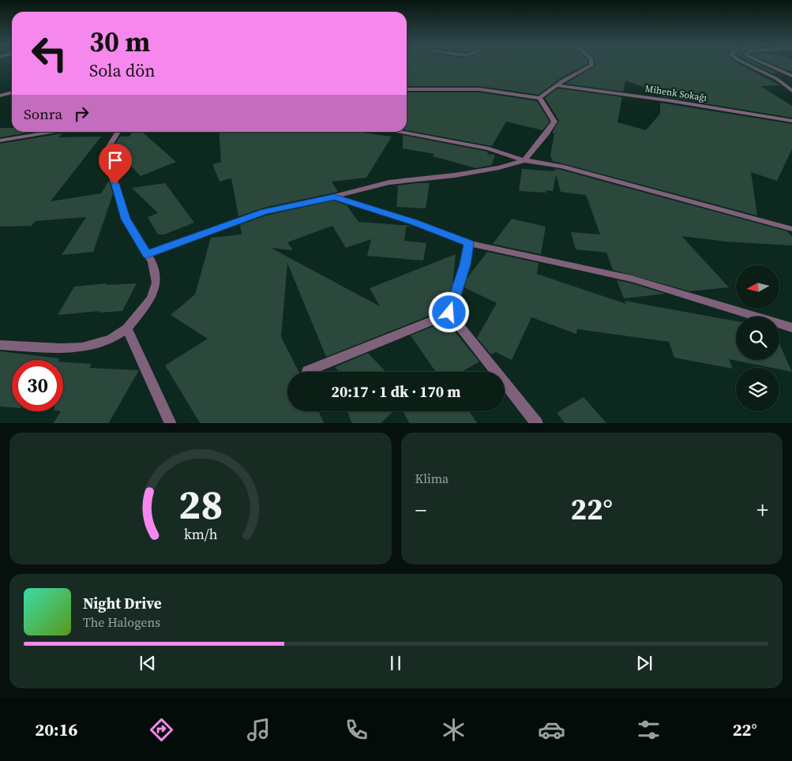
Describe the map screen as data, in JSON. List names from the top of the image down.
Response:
{
  "streets": {
    "street": ["Mihenk Sokağı"]
  },
  "north": "left",
  "page": {
    "turn": ["30 m", "Sola dön"],
    "then": "Sonra",
    "limit": "30",
    "trip": "20:17 · 1 dk · 170 m",
    "tile": "Klima",
    "heat": ["−", "22°", "+"],
    "song": ["Night Drive", "The Halogens"],
    "tabs": ["20:16", "22°"],
    "gauge": ["28", "km/h"]
  }
}
